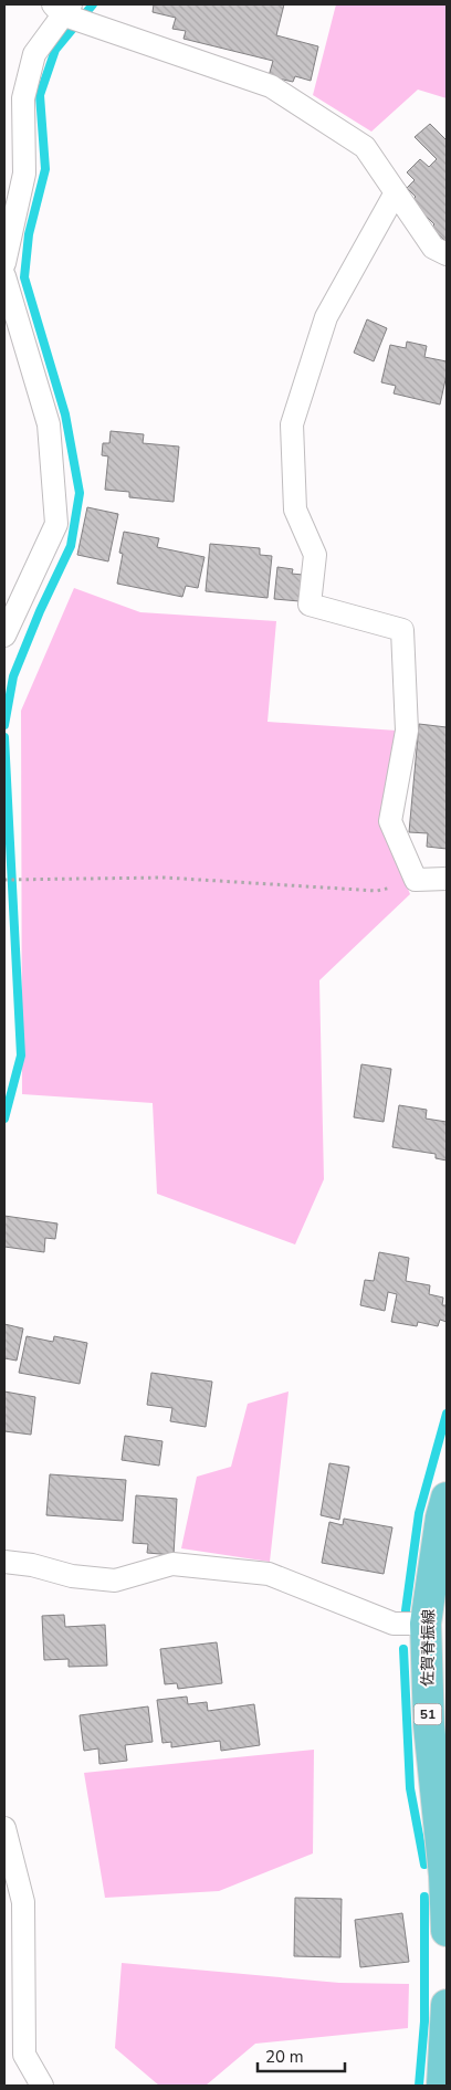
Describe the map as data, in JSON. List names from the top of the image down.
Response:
{
  "streets": {
    "main road": ["佐賀脊振線", "51"]
  },
  "scale_bar": "20 m"
}
